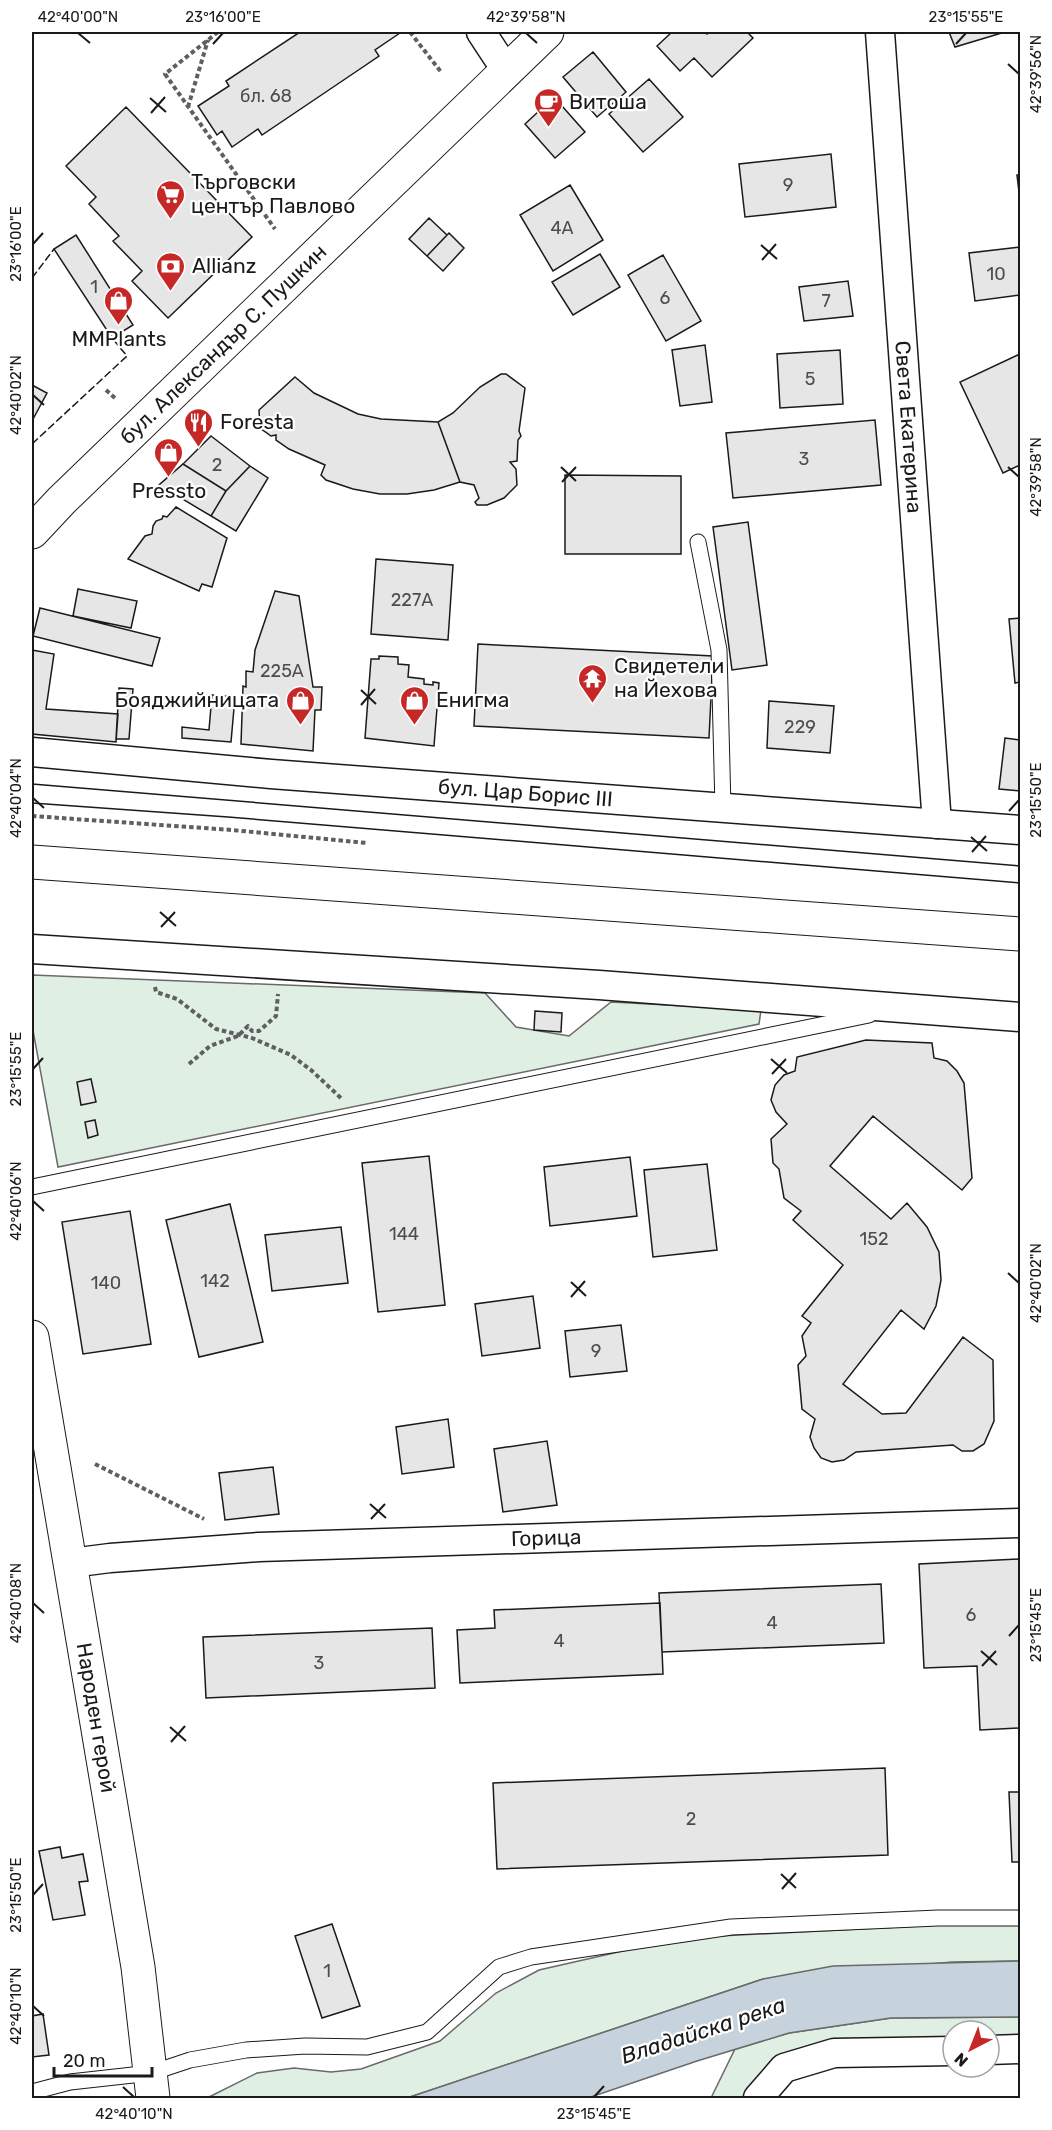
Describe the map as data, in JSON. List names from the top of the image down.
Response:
{
  "streets": {
    "main road": ["бул. Александър С. Пушкин", "Народен герой"],
    "street": ["Света Екатерина", "бул. Цар Борис III", "Горица"]
  },
  "crossings": [
    ["Света Екатерина", "бул. Цар Борис III"],
    ["Горица", "Народен герой"]
  ],
  "water": ["Владайска река"],
  "places": {
    "cafe": ["Витоша"],
    "supermarket": ["Търговски център Павлово"],
    "bank": ["Allianz"],
    "shop": [
      "MMPlants",
      "Pressto",
      "Бояджийницата",
      "Енигма"
    ],
    "restaurant": ["Foresta"],
    "temple": ["Свидетели на Йехова"]
  },
  "house_numbers": [
    "бл. 68",
    "9",
    "4А",
    "10",
    "1",
    "6",
    "7",
    "5",
    "3",
    "2",
    "227А",
    "225А",
    "229",
    "144",
    "152",
    "142",
    "140",
    "9",
    "6",
    "4",
    "4",
    "3",
    "2",
    "1"
  ],
  "scale_bar": "20 m",
  "north": "bottom left",
  "coordinates": [
    "42°40'00\"N",
    "23°16'00\"E",
    "42°39'58\"N",
    "23°15'55\"E",
    "42°39'56\"N",
    "42°40'02\"N",
    "42°40'04\"N",
    "23°15'50\"E",
    "42°40'06\"N",
    "42°40'08\"N",
    "23°15'45\"E",
    "42°40'10\"N"
  ]
}
